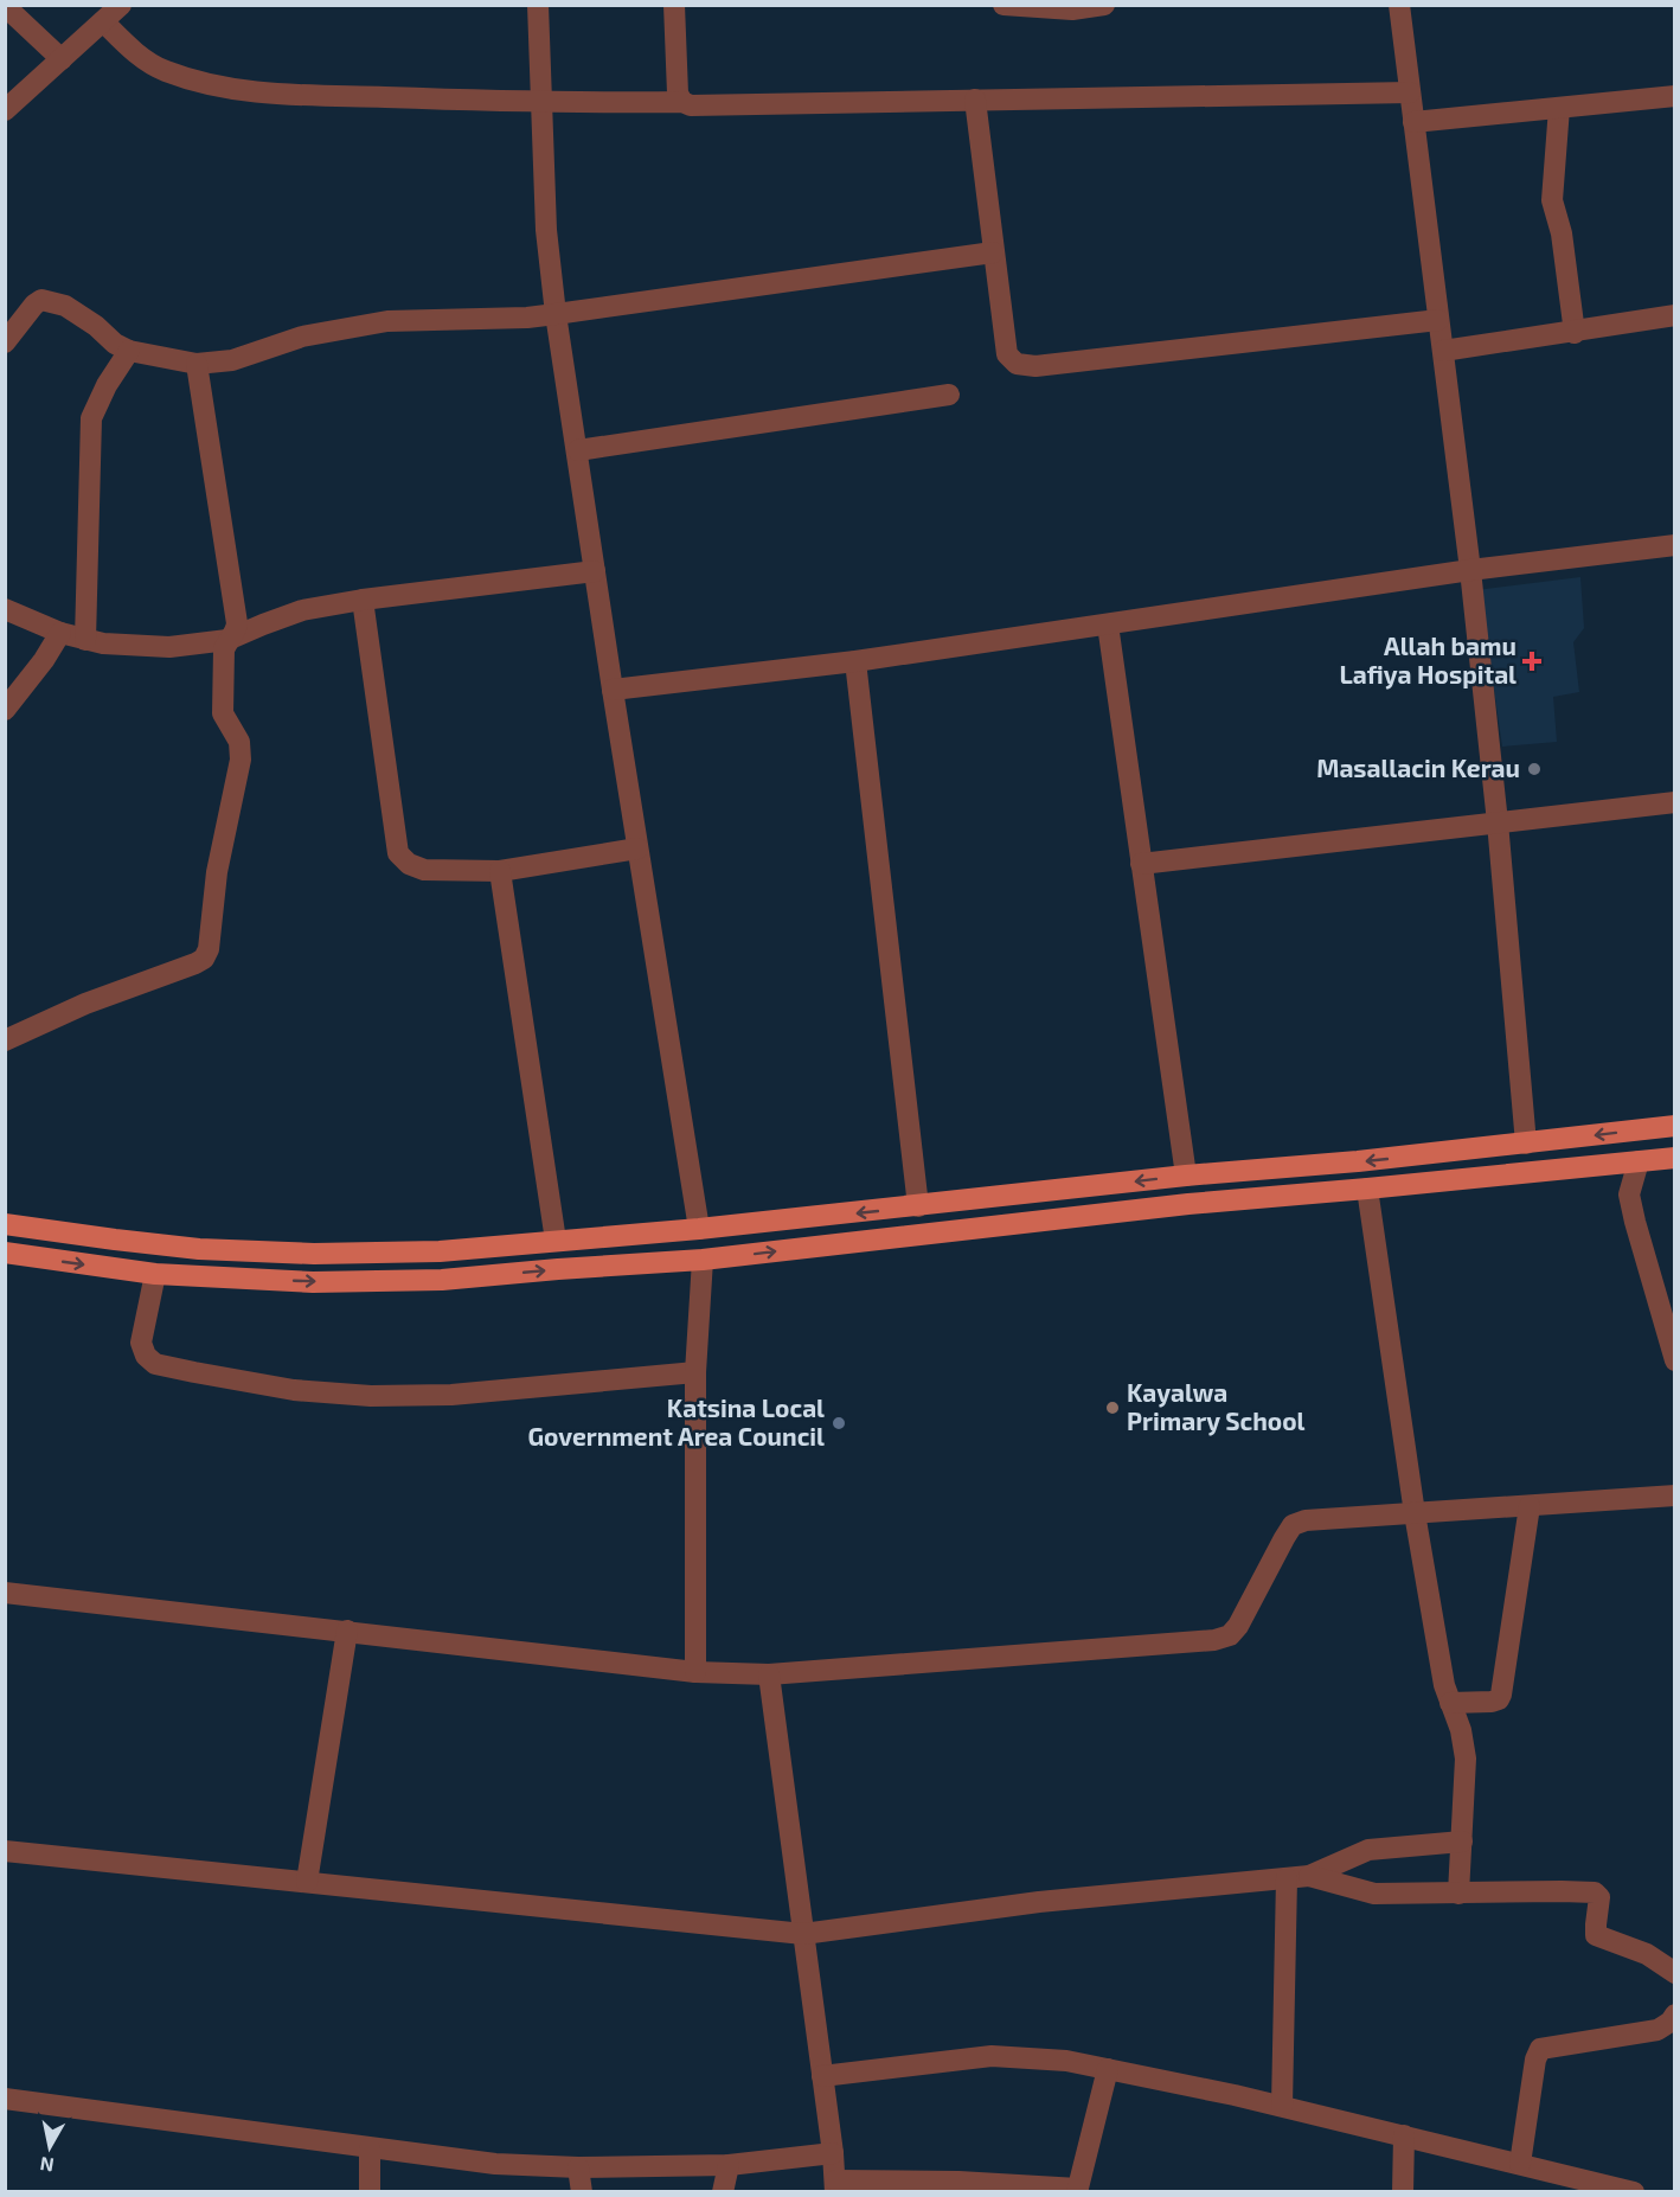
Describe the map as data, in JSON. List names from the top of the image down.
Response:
{
  "places": {
    "health": ["Allah bamu Lafiya Hospital"],
    "other": ["Masallacin Kerau", "Kayalwa Primary School", "Katsina Local Government Area Council"]
  },
  "north": "bottom"
}
